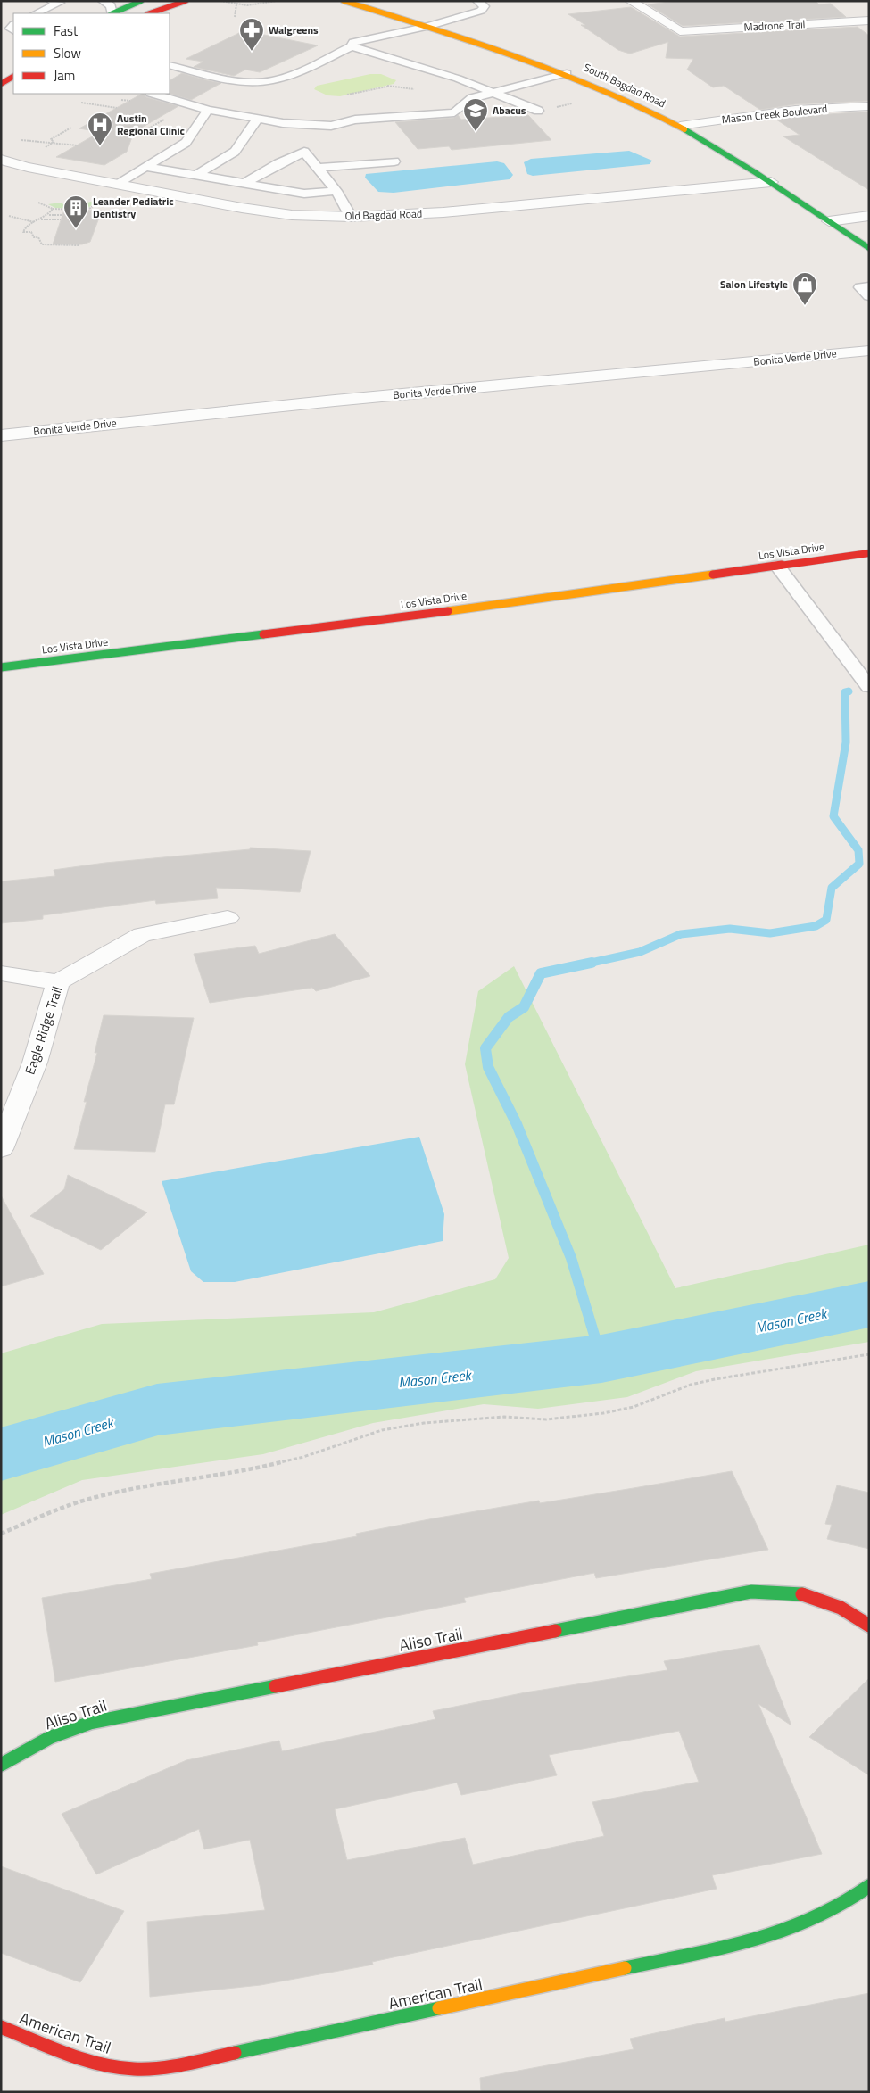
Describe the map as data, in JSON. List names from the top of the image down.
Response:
{
  "streets": {
    "street": [
      "Madrone Trail",
      "South Bagdad Road",
      "Mason Creek Boulevard",
      "Old Bagdad Road",
      "Bonita Verde Drive",
      "Los Vista Drive",
      "Eagle Ridge Trail",
      "Aliso Trail",
      "American Trail"
    ]
  },
  "crossings": [
    ["South Bagdad Road", "Mason Creek Boulevard"],
    ["South Bagdad Road", "Old Bagdad Road"]
  ],
  "water": ["Mason Creek"],
  "places": {
    "pharmacy": ["Walgreens"],
    "school or university": ["Abacus"],
    "hospital": ["Austin Regional Clinic"],
    "building": ["Leander Pediatric Dentistry"],
    "shop": ["Salon Lifestyle"]
  },
  "legend": ["Fast", "Slow", "Jam"]
}
